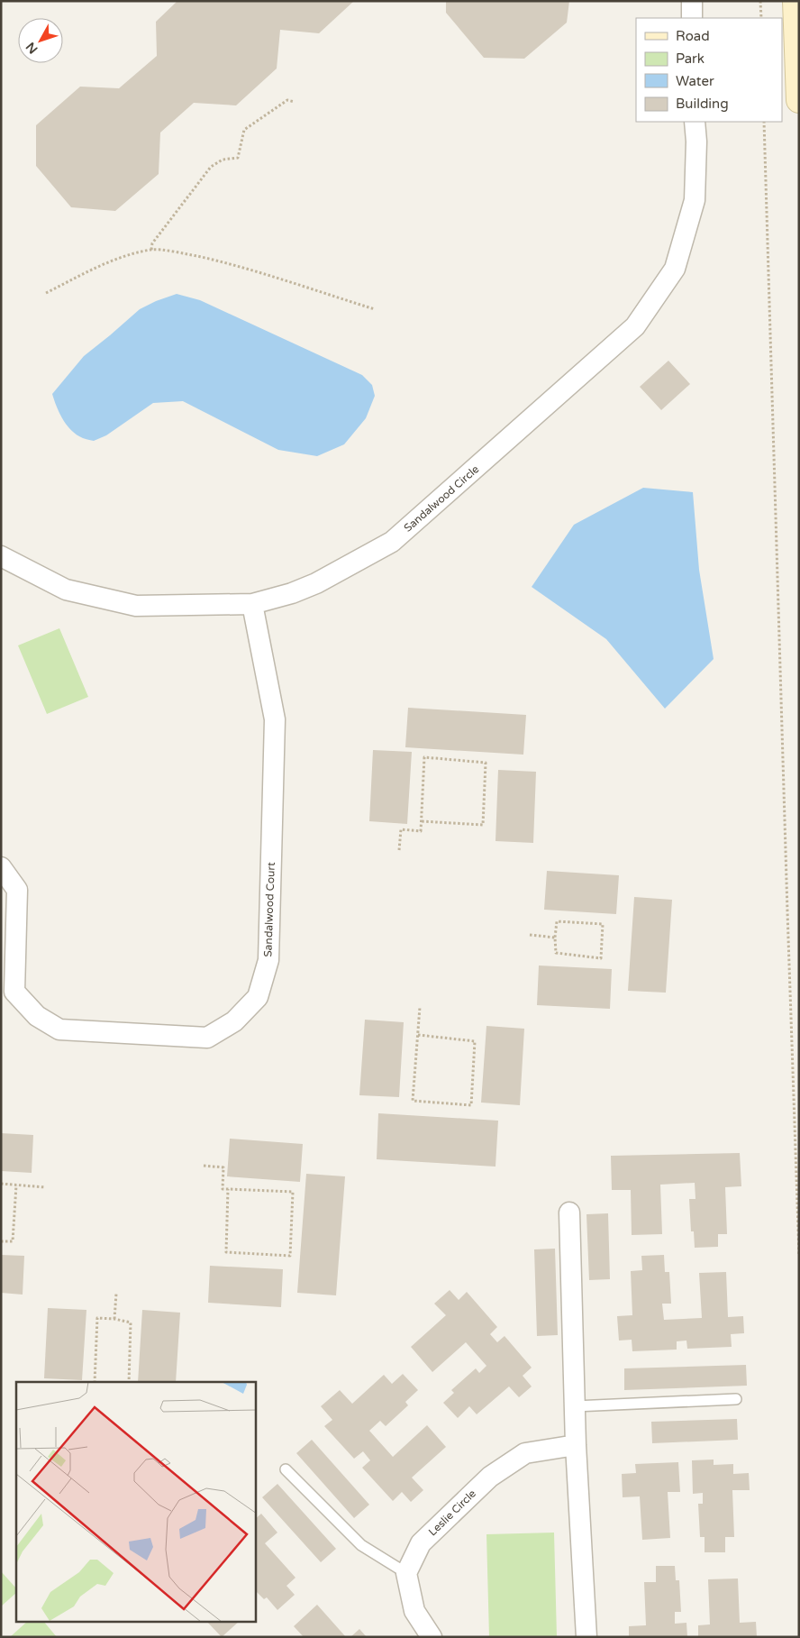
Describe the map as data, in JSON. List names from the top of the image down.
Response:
{
  "streets": {
    "street": ["Sandalwood Circle", "Sandalwood Court", "Leslie Circle"]
  },
  "crossings": [
    ["Sandalwood Circle", "Sandalwood Court"]
  ],
  "legend": [
    "Road",
    "Park",
    "Water",
    "Building"
  ],
  "north": "bottom left"
}
